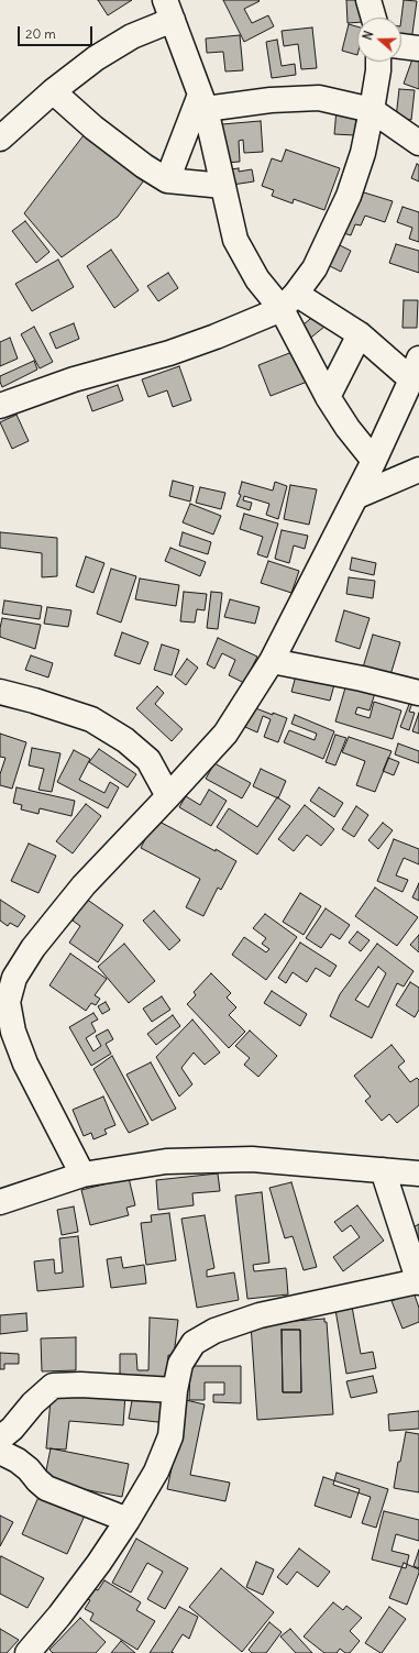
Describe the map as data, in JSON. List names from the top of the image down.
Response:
{
  "scale_bar": "20 m",
  "north": "left"
}
